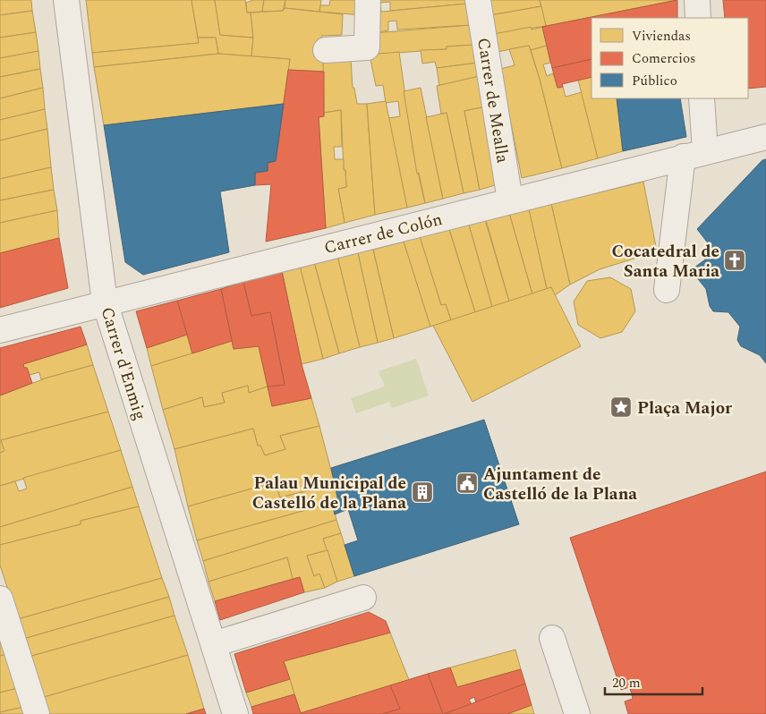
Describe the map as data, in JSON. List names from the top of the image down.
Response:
{
  "streets": {
    "street": ["Carrer de Mealla", "Carrer de Colón", "Carrer d'Enmig"]
  },
  "crossings": [
    ["Carrer de Mealla", "Carrer de Colón"],
    ["Carrer de Colón", "Carrer d'Enmig"]
  ],
  "places": {
    "church": ["Cocatedral de Santa Maria"],
    "place": ["Plaça Major"],
    "public building": ["Ajuntament de Castelló de la Plana"],
    "building": ["Palau Municipal de Castelló de la Plana"]
  },
  "legend": ["Viviendas", "Comercios", "Público"],
  "scale_bar": "20 m"
}
